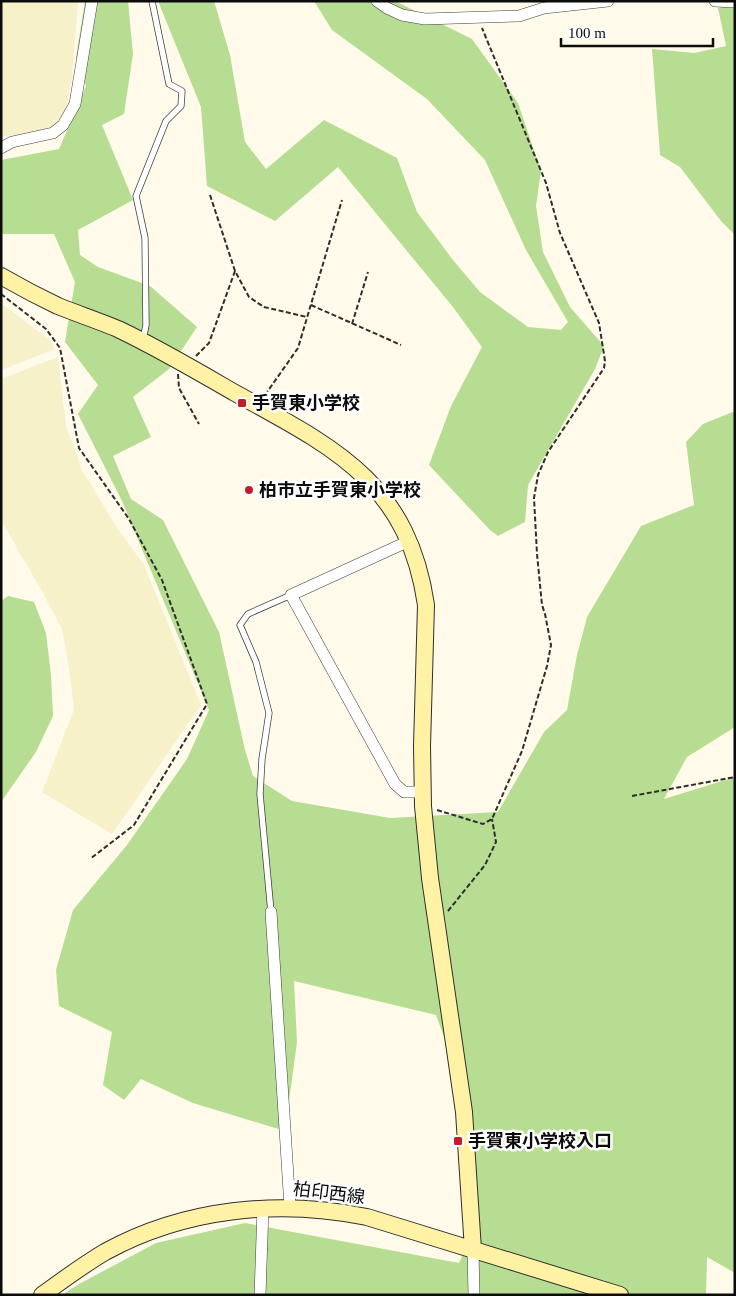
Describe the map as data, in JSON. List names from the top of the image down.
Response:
{
  "streets": {
    "street": ["柏印西線"]
  },
  "places": {
    "transit": ["手賀東小学校", "手賀東小学校入口"],
    "other": ["柏市立手賀東小学校"]
  },
  "scale_bar": "100 m"
}
